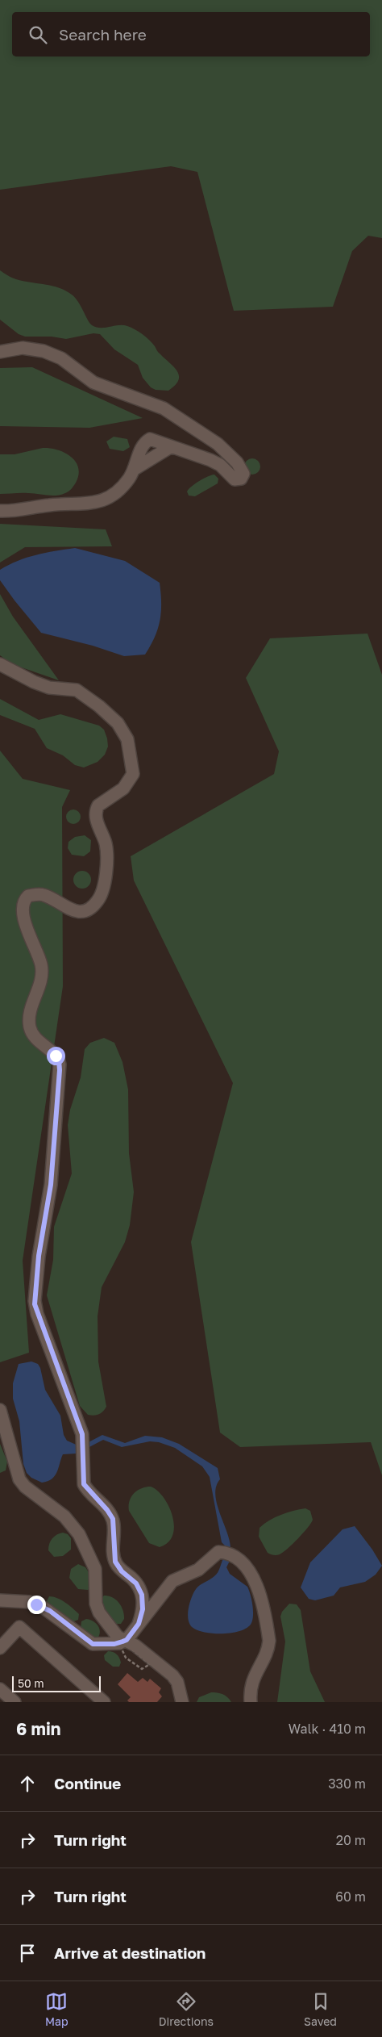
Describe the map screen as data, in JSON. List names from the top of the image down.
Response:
{
  "scale_bar": "50 m",
  "page": {
    "search": "Search here",
    "scale": "50 m",
    "heading": ["6 min", "Walk · 410 m"],
    "list": [
      ["Continue", "330 m"],
      ["Turn right", "20 m"],
      ["Turn right", "60 m"],
      "Arrive at destination"
    ],
    "nav": ["Map", "Directions", "Saved"]
  }
}
